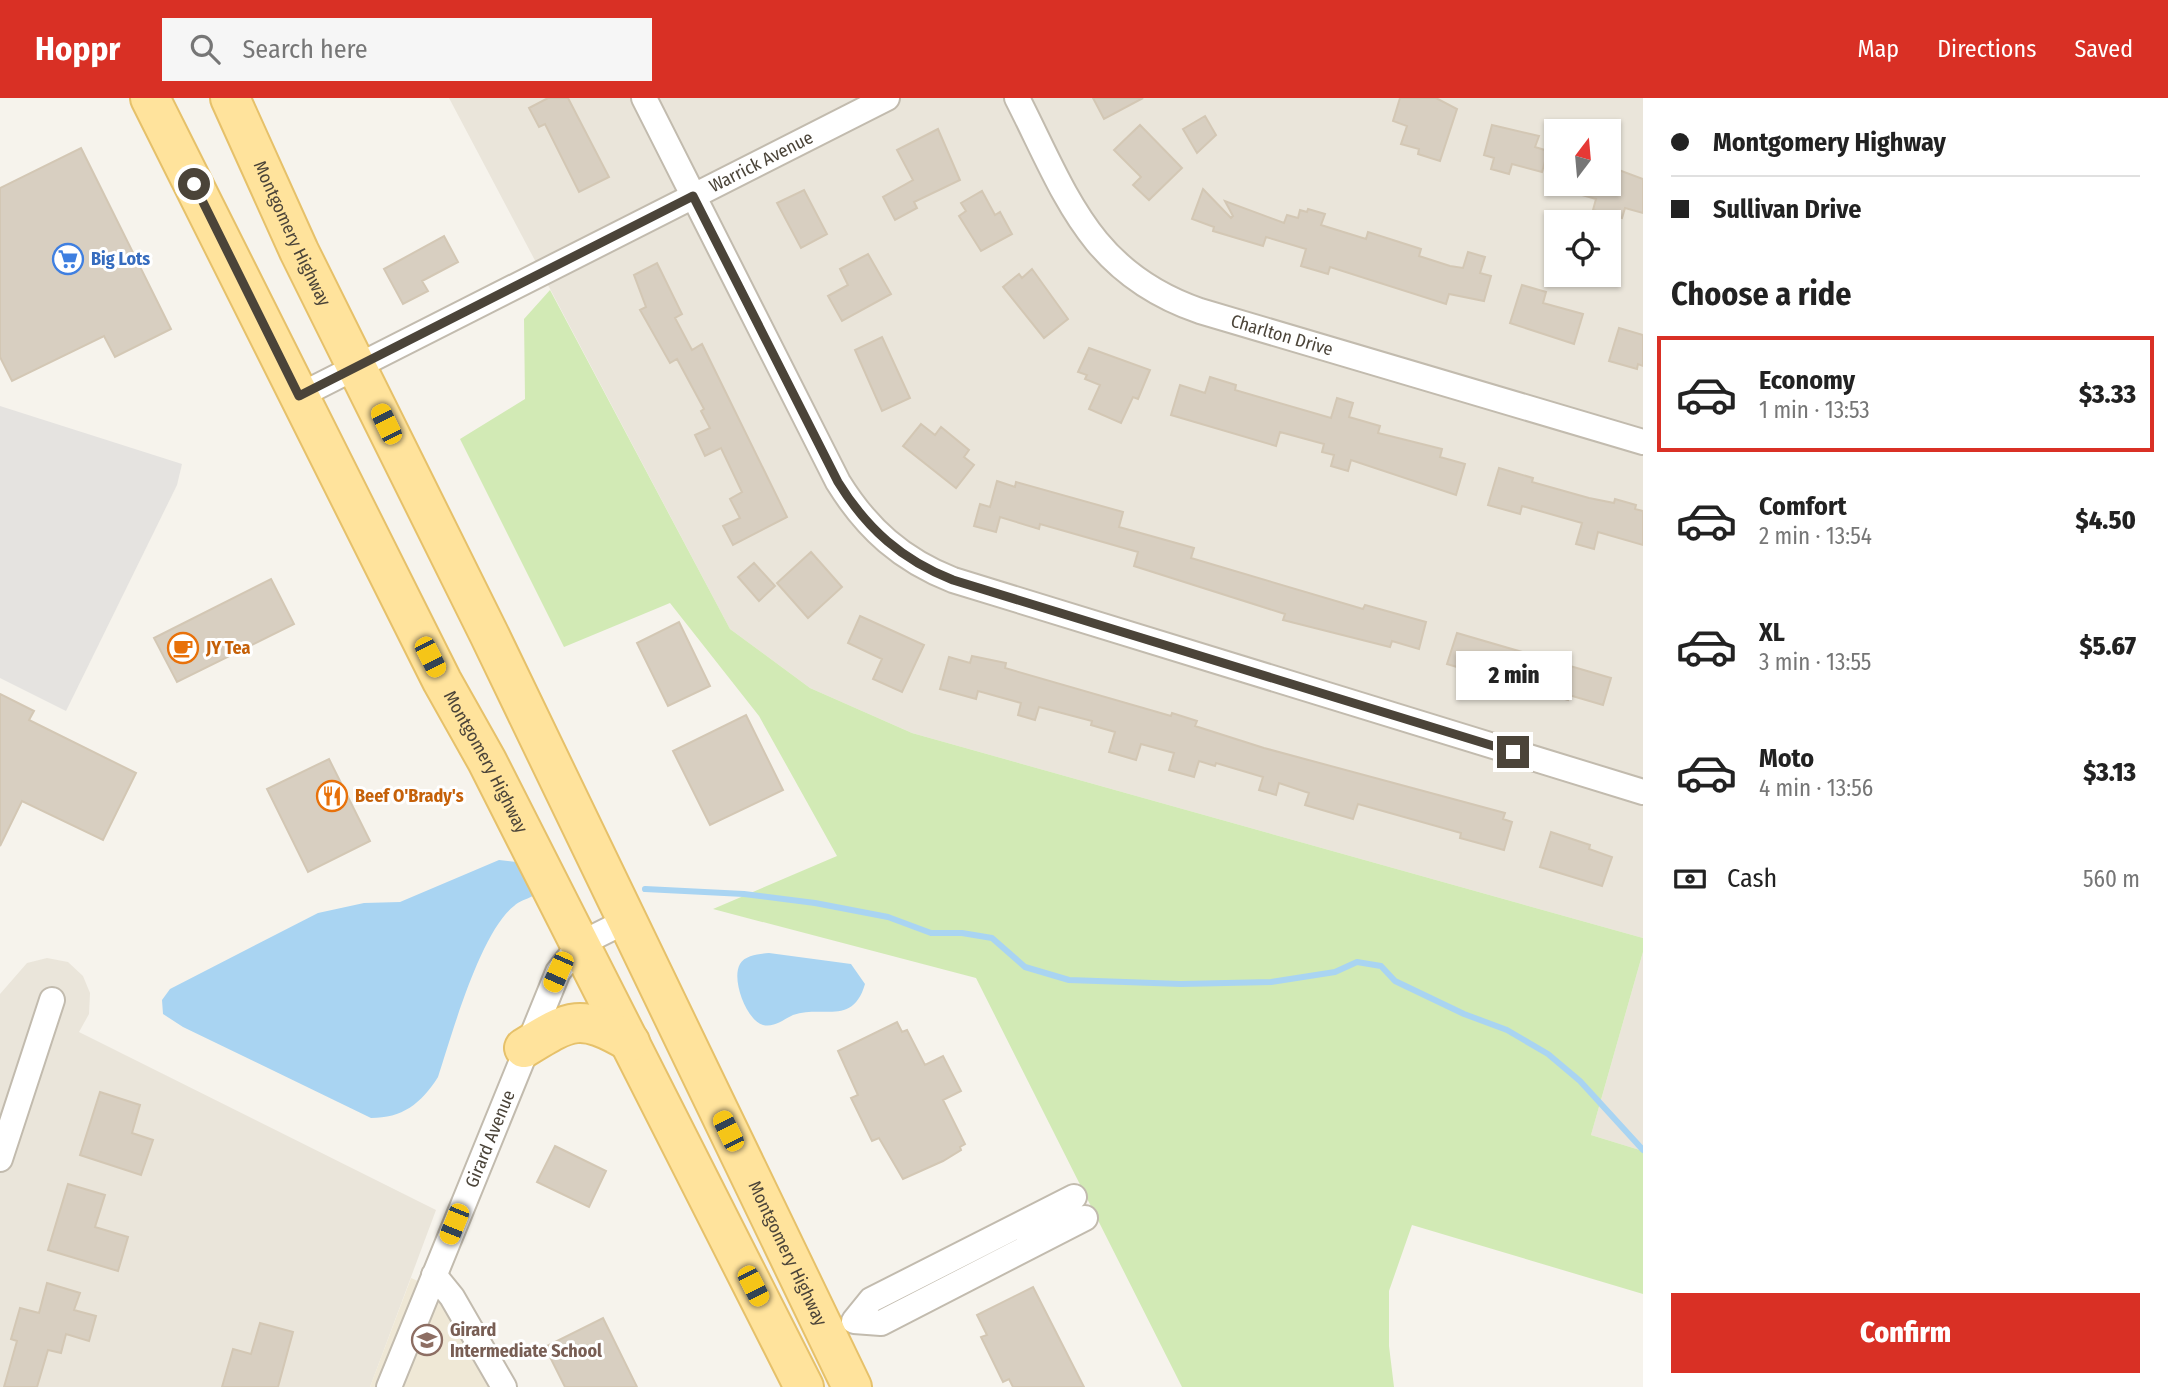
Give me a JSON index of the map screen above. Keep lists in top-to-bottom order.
{
  "streets": {
    "main road": ["Montgomery Highway"],
    "street": ["Warrick Avenue", "Charlton Drive", "Girard Avenue"]
  },
  "crossings": [
    ["Warrick Avenue", "Montgomery Highway"],
    ["Montgomery Highway", "Girard Avenue"]
  ],
  "places": {
    "supermarket": ["Big Lots"],
    "cafe": ["JY Tea"],
    "restaurant": ["Beef O'Brady's"],
    "school or university": ["Girard Intermediate School"]
  },
  "north": "top",
  "page": {
    "header": "Hoppr",
    "search": "Search here",
    "nav": ["Map", "Directions", "Saved"],
    "banner": ["Montgomery Highway", "Sullivan Drive"],
    "heading": "Choose a ride",
    "list": [
      {
        "name": "Economy",
        "note": "1 min · 13:53",
        "value": "$3.33"
      },
      {
        "name": "Comfort",
        "note": "2 min · 13:54",
        "value": "$4.50"
      },
      {
        "name": "XL",
        "note": "3 min · 13:55",
        "value": "$5.67"
      },
      {
        "name": "Moto",
        "note": "4 min · 13:56",
        "value": "$3.13"
      }
    ],
    "bubble": "2 min",
    "pay": ["Cash", "560 m"],
    "buttons": "Confirm"
  }
}
